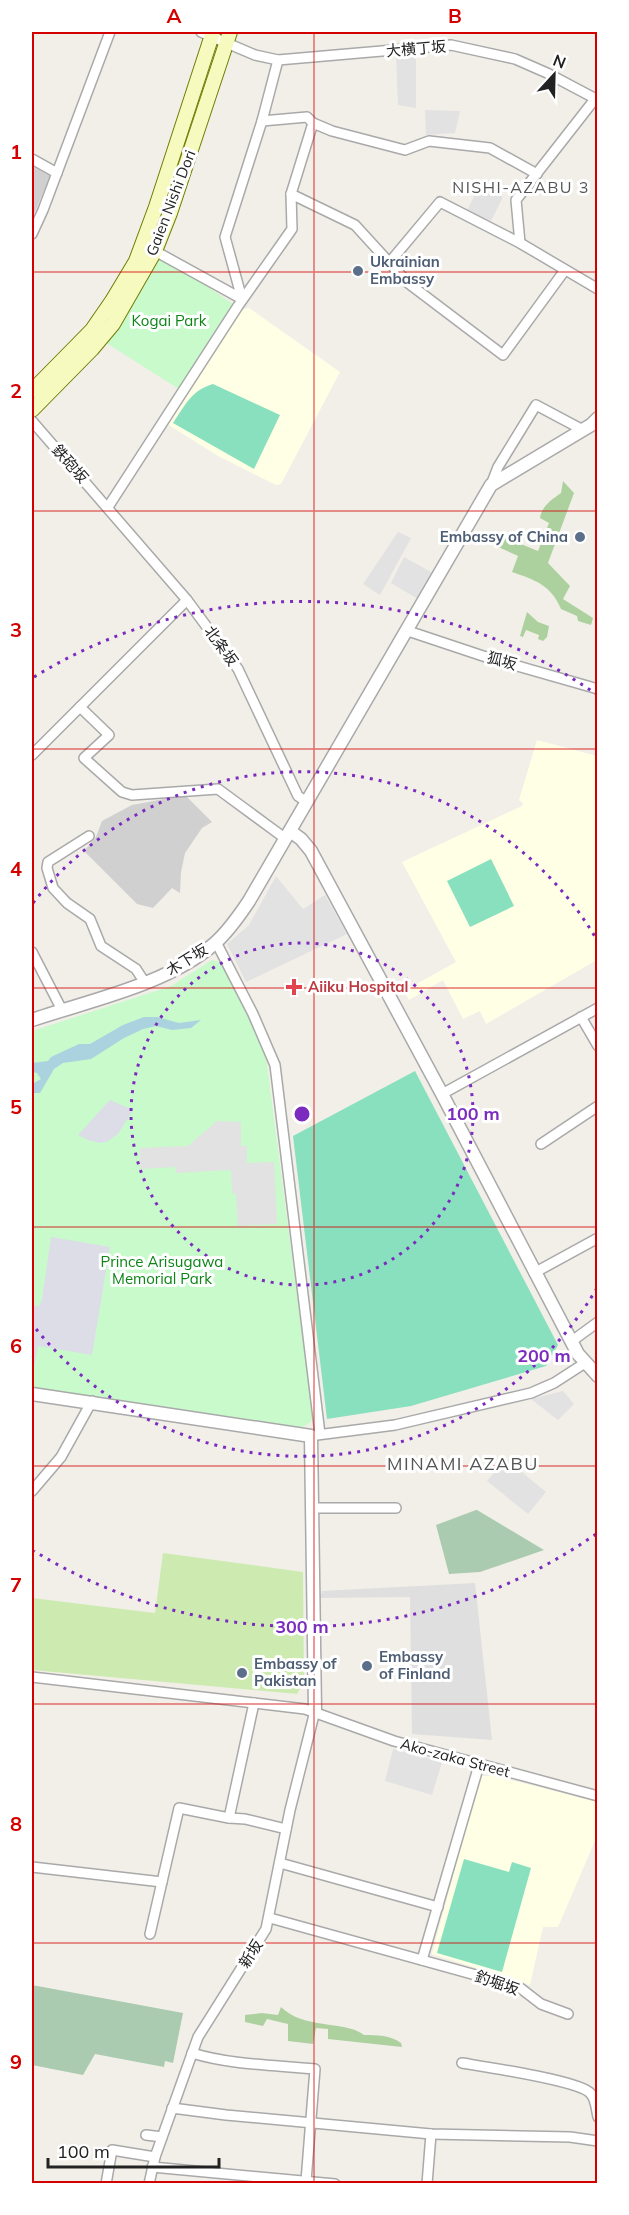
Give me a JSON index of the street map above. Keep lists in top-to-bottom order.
{
  "streets": {
    "main road": ["Gaien Nishi Dori"],
    "street": [
      "大横丁坂",
      "鉄砲坂",
      "北条坂",
      "狐坂",
      "木下坂",
      "Ako-zaka Street",
      "新坂",
      "釣堀坂"
    ]
  },
  "crossings": [
    ["大横丁坂", "Gaien Nishi Dori"],
    ["鉄砲坂", "北条坂"],
    ["北条坂", "木下坂"],
    ["狐坂", "木下坂"],
    ["Ako-zaka Street", "新坂"],
    ["新坂", "釣堀坂"]
  ],
  "districts": ["NISHI-AZABU 3", "MINAMI AZABU"],
  "parks": ["Kogai Park", "Prince Arisugawa Memorial Park"],
  "places": {
    "other": [
      "Ukrainian Embassy",
      "Embassy of China",
      "Embassy of Finland",
      "Embassy of Pakistan"
    ],
    "health": ["Aiiku Hospital"]
  },
  "scale_bar": "100 m",
  "north": "top",
  "grid": {
    "columns": ["A", "B"],
    "rows": [
      "1",
      "2",
      "3",
      "4",
      "5",
      "6",
      "7",
      "8",
      "9"
    ]
  },
  "rings": ["100 m", "200 m", "300 m"]
}
